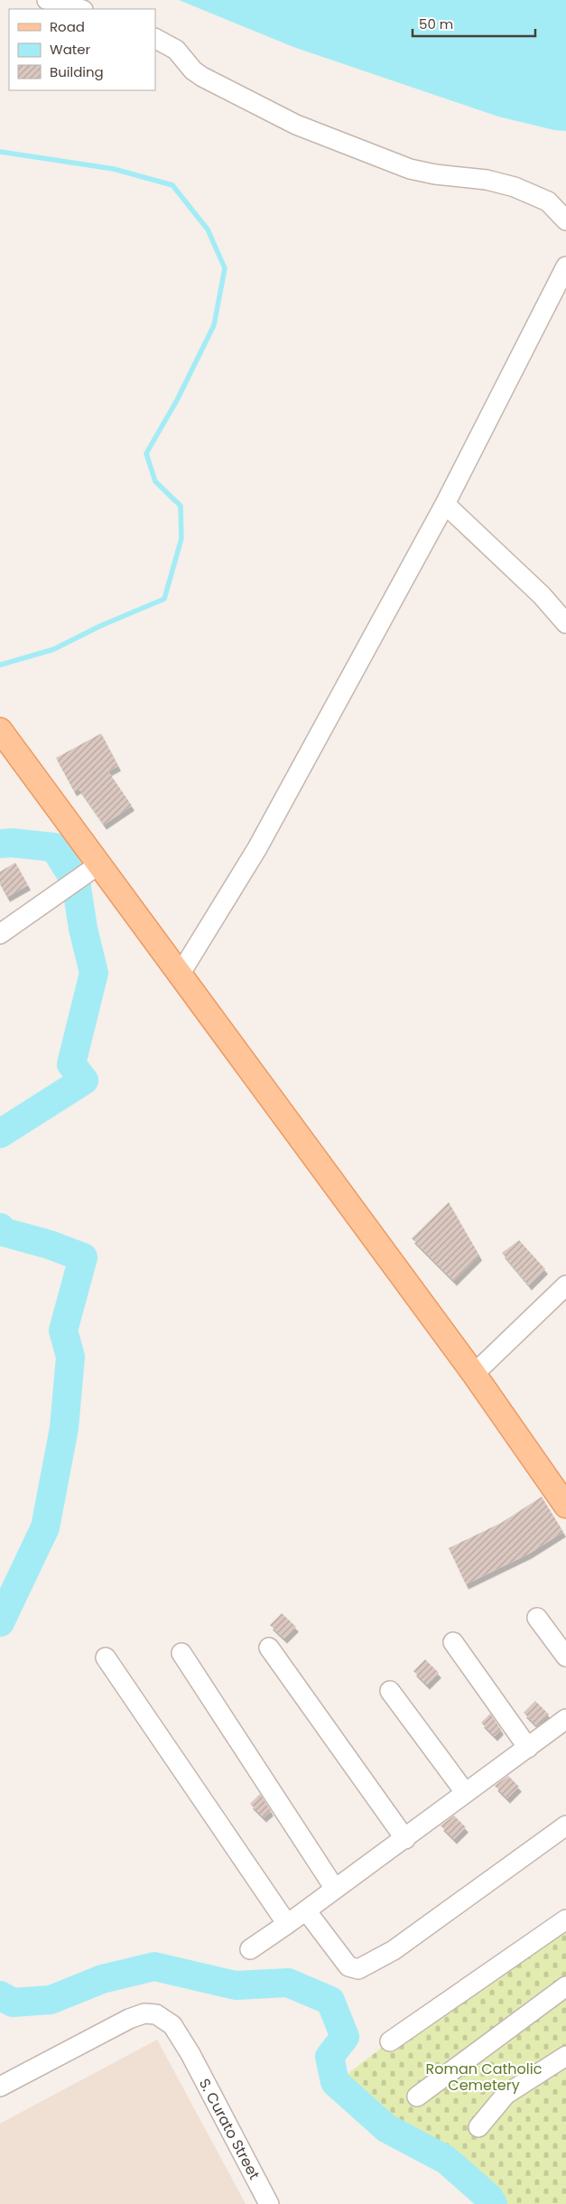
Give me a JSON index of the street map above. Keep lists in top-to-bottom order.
{
  "streets": {
    "street": ["S. Curato Street"]
  },
  "parks": ["Roman Catholic Cemetery"],
  "legend": ["Road", "Water", "Building"],
  "scale_bar": "50 m"
}
